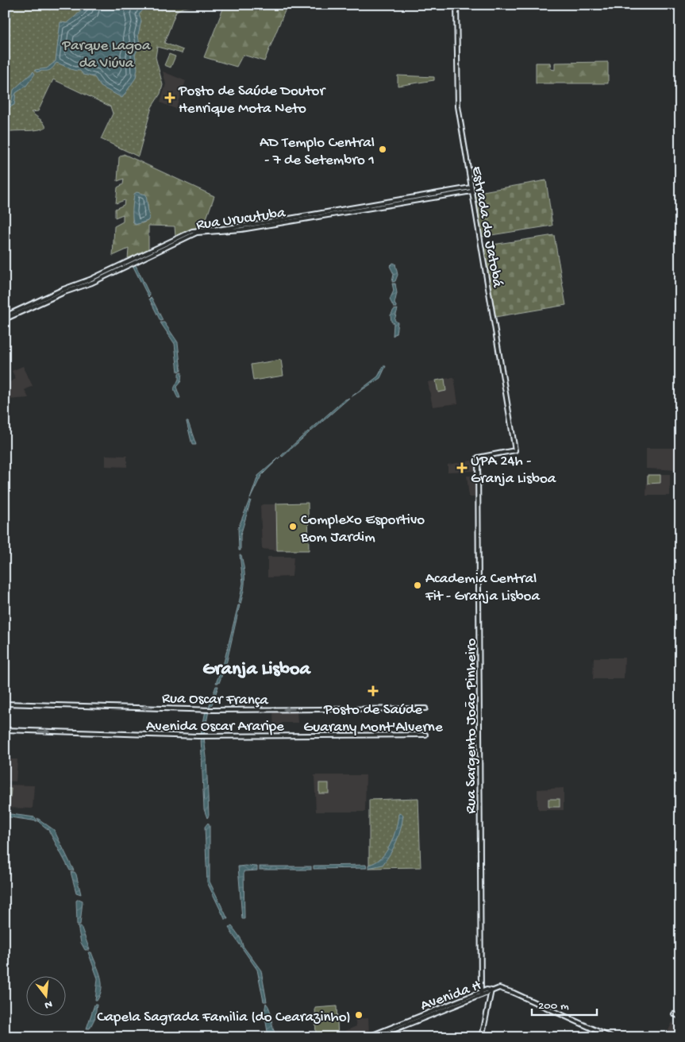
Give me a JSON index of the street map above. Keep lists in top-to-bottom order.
{
  "streets": {
    "street": [
      "Rua Urucutuba",
      "Estrada do Jatobá",
      "Rua Oscar França",
      "Avenida Oscar Araripe",
      "Rua Sargento João Pinheiro",
      "Avenida H"
    ]
  },
  "crossings": [
    ["Rua Urucutuba", "Estrada do Jatobá"],
    ["Estrada do Jatobá", "Rua Sargento João Pinheiro"],
    ["Rua Sargento João Pinheiro", "Avenida H"]
  ],
  "one_way": ["Rua Oscar França", "Avenida Oscar Araripe"],
  "districts": ["Granja Lisboa"],
  "parks": ["Parque Lagoa da Viúva"],
  "places": {
    "health": ["Posto de Saúde Doutor Henrique Mota Neto", "UPA 24h - Granja Lisboa", "Posto de Saúde Guarany Mont'Alverne"],
    "other": [
      "AD Templo Central - 7 de Setembro 1",
      "Complexo Esportivo Bom Jardim",
      "Academia Central Fit - Granja Lisboa",
      "Capela Sagrada Familia (do Cearazinho)"
    ]
  },
  "scale_bar": "200 m",
  "north": "bottom"
}
